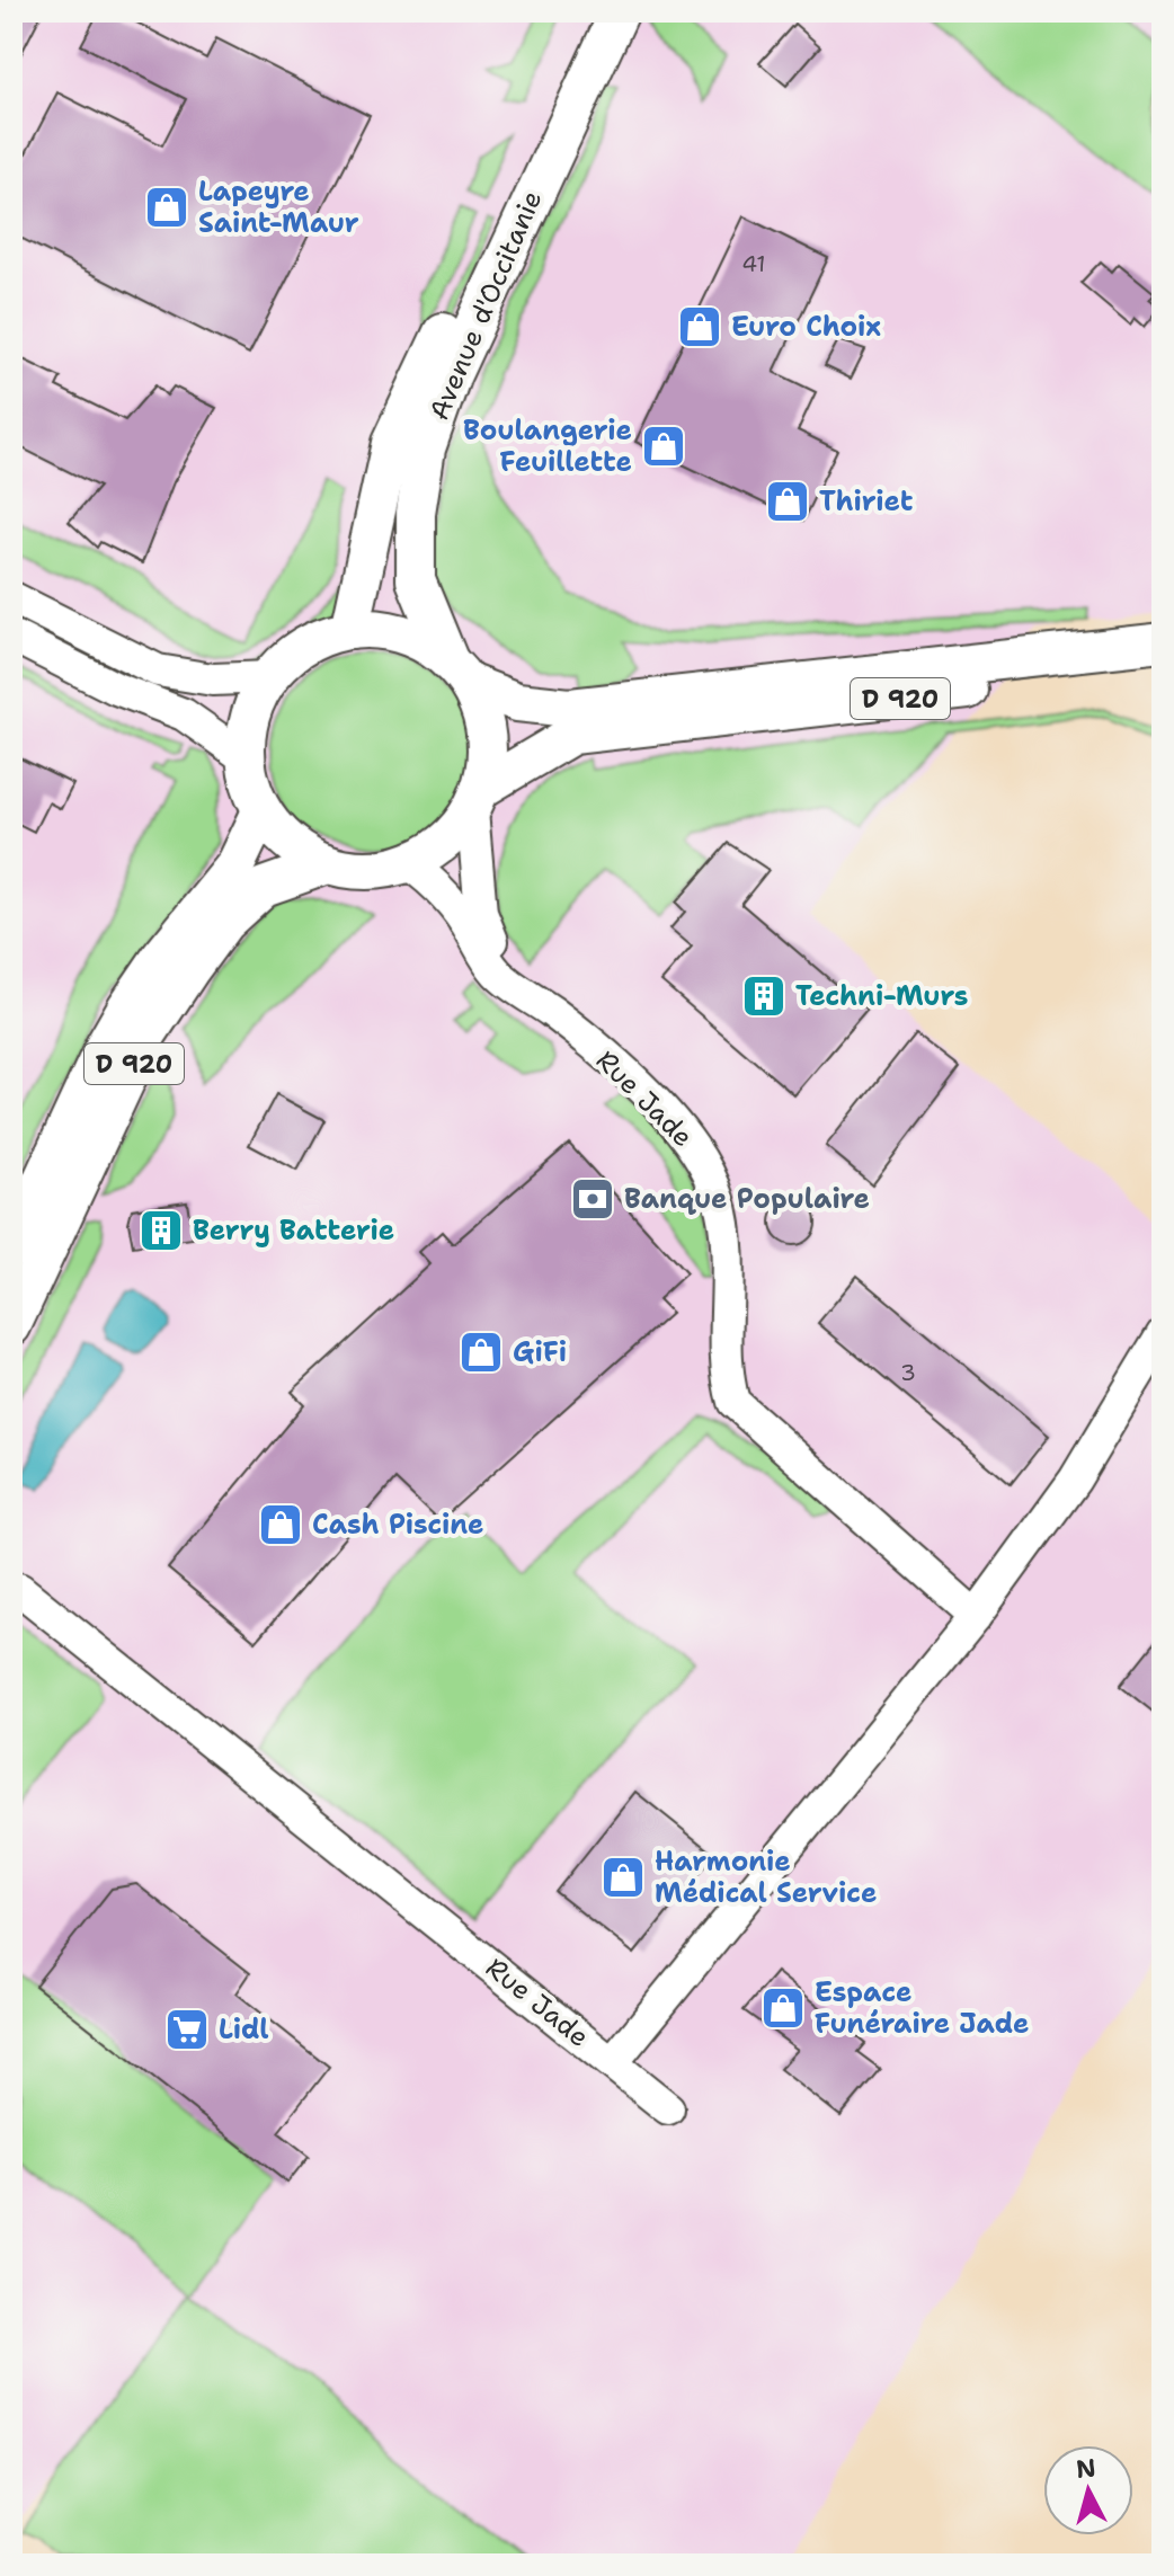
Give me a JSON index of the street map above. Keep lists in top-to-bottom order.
{
  "streets": {
    "main road": ["Avenue d'Occitanie", "D 920"],
    "street": ["Rue Jade"]
  },
  "crossings": [
    ["Avenue d'Occitanie", "D 920"],
    ["Avenue d'Occitanie", "Rue Jade"],
    ["D 920", "Rue Jade"]
  ],
  "places": {
    "shop": [
      "Lapeyre Saint-Maur",
      "Euro Choix",
      "Boulangerie Feuillette",
      "Thiriet",
      "GiFi",
      "Cash Piscine",
      "Harmonie Médical Service",
      "Espace Funéraire Jade"
    ],
    "building": ["Techni-Murs", "Berry Batterie"],
    "bank": ["Banque Populaire"],
    "supermarket": ["Lidl"]
  },
  "house_numbers": ["41", "3"],
  "north": "top"
}
